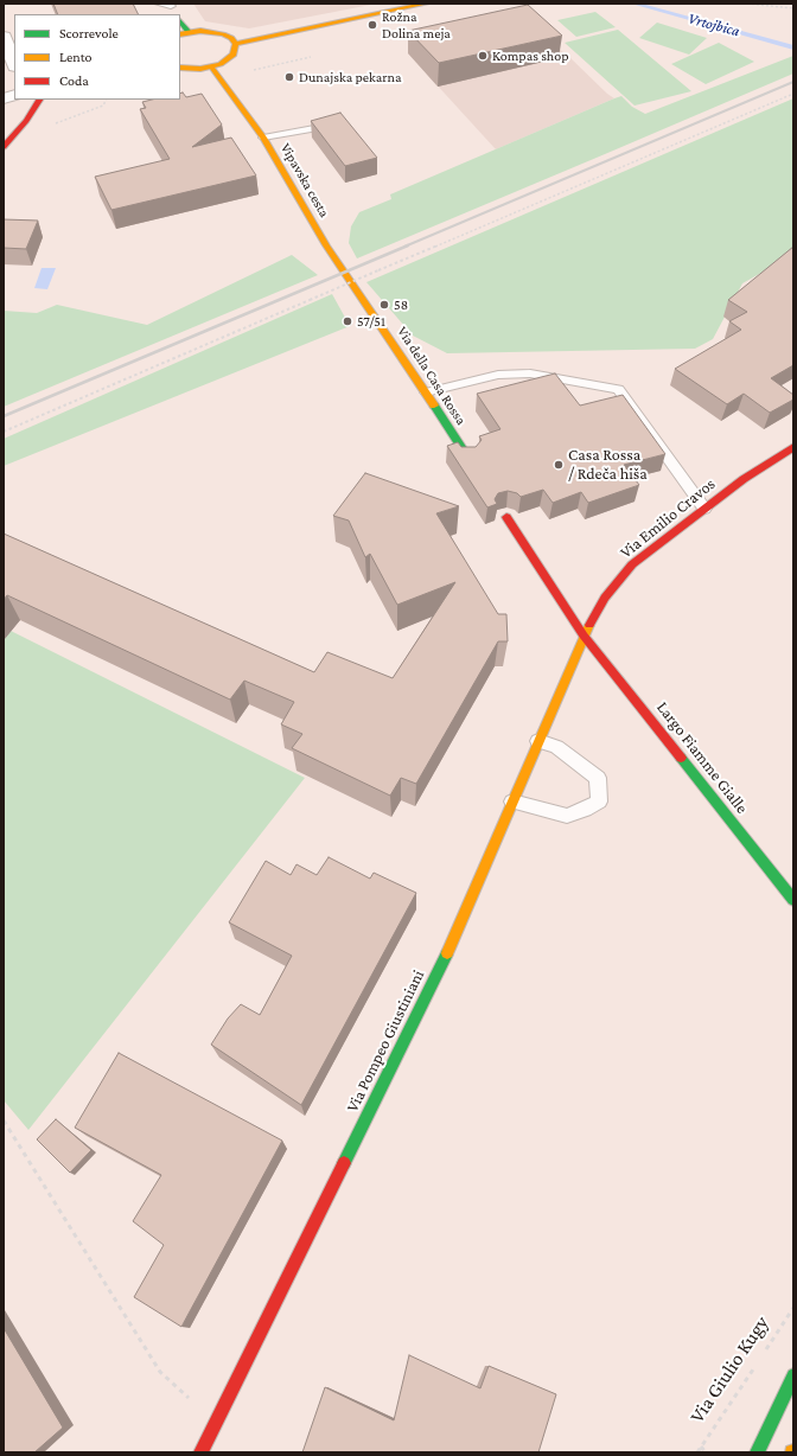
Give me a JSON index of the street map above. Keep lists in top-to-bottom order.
{
  "streets": {
    "main road": [
      "Vipavska cesta",
      "Via della Casa Rossa",
      "Via Emilio Cravos",
      "Largo Fiamme Gialle",
      "Via Pompeo Giustiniani"
    ],
    "path": ["Via Giulio Kugy"]
  },
  "crossings": [
    ["Vipavska cesta", "Via della Casa Rossa"],
    ["Via Emilio Cravos", "Largo Fiamme Gialle"],
    ["Via Emilio Cravos", "Via Pompeo Giustiniani"],
    ["Largo Fiamme Gialle", "Via Pompeo Giustiniani"]
  ],
  "water": ["Vrtojbica"],
  "places": [
    "Rožna Dolina meja",
    "Kompas shop",
    "Dunajska pekarna",
    "58",
    "57/51",
    "Casa Rossa / Rdeča hiša"
  ],
  "legend": ["Scorrevole", "Lento", "Coda"]
}
